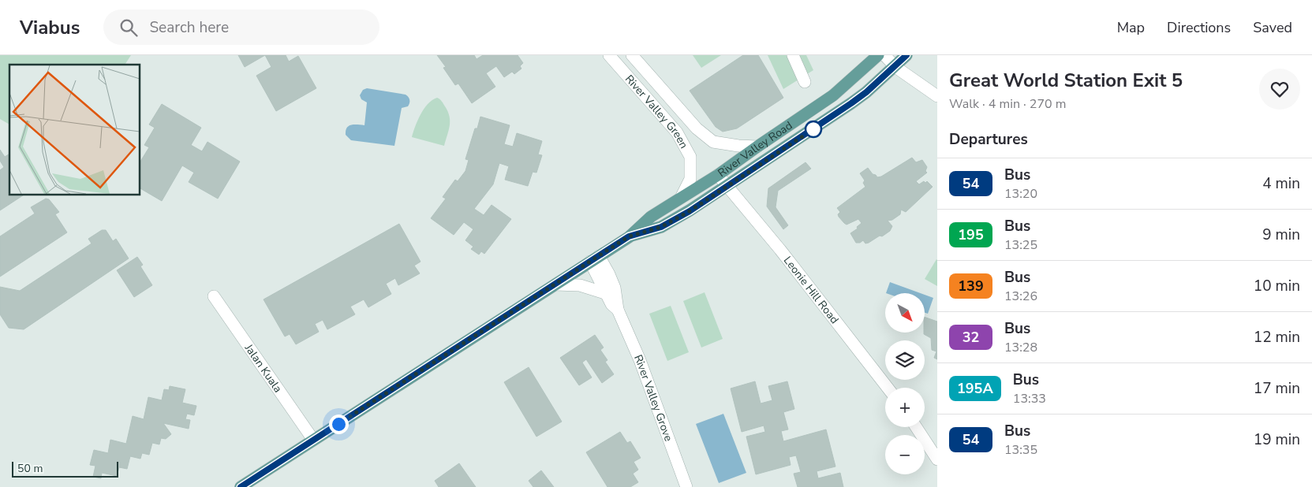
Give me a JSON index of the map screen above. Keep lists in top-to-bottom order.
{
  "streets": {
    "main road": ["River Valley Road"],
    "street": [
      "River Valley Green",
      "Leonie Hill Road",
      "Jalan Kuala",
      "River Valley Grove"
    ]
  },
  "crossings": [
    ["River Valley Green", "River Valley Road"],
    ["River Valley Road", "Leonie Hill Road"],
    ["River Valley Road", "Jalan Kuala"],
    ["River Valley Road", "River Valley Grove"]
  ],
  "lines": ["bus line 54"],
  "scale_bar": "50 m",
  "north": "bottom right",
  "page": {
    "header": "Viabus",
    "search": "Search here",
    "nav": ["Map", "Directions", "Saved"],
    "heading": [
      ["Great World Station Exit 5", "Walk · 4 min · 270 m"],
      "Departures"
    ],
    "list": [
      {
        "mark": "54",
        "name": "Bus",
        "note": "13:20",
        "value": "4 min"
      },
      {
        "mark": "195",
        "name": "Bus",
        "note": "13:25",
        "value": "9 min"
      },
      {
        "mark": "139",
        "name": "Bus",
        "note": "13:26",
        "value": "10 min"
      },
      {
        "mark": "32",
        "name": "Bus",
        "note": "13:28",
        "value": "12 min"
      },
      {
        "mark": "195A",
        "name": "Bus",
        "note": "13:33",
        "value": "17 min"
      },
      {
        "mark": "54",
        "name": "Bus",
        "note": "13:35",
        "value": "19 min"
      }
    ],
    "map_buttons": ["+", "−"],
    "scale": "50 m"
  }
}
